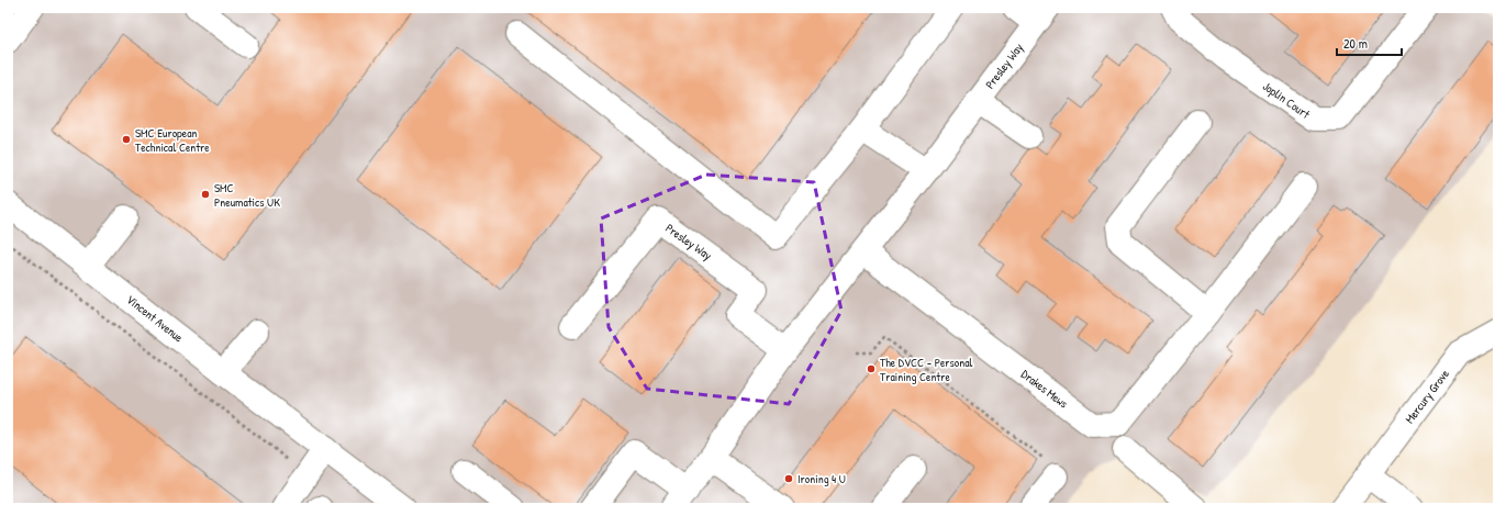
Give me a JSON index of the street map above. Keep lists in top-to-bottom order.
{
  "streets": {
    "street": [
      "Presley Way",
      "Joplin Court",
      "Vincent Avenue",
      "Drakes Mews",
      "Mercury Grove"
    ]
  },
  "crossings": [
    ["Presley Way", "Drakes Mews"]
  ],
  "places": [
    "SMC European Technical Centre",
    "SMC Pneumatics UK",
    "The DVCC - Personal Training Centre",
    "Ironing 4 U"
  ],
  "scale_bar": "20 m"
}
